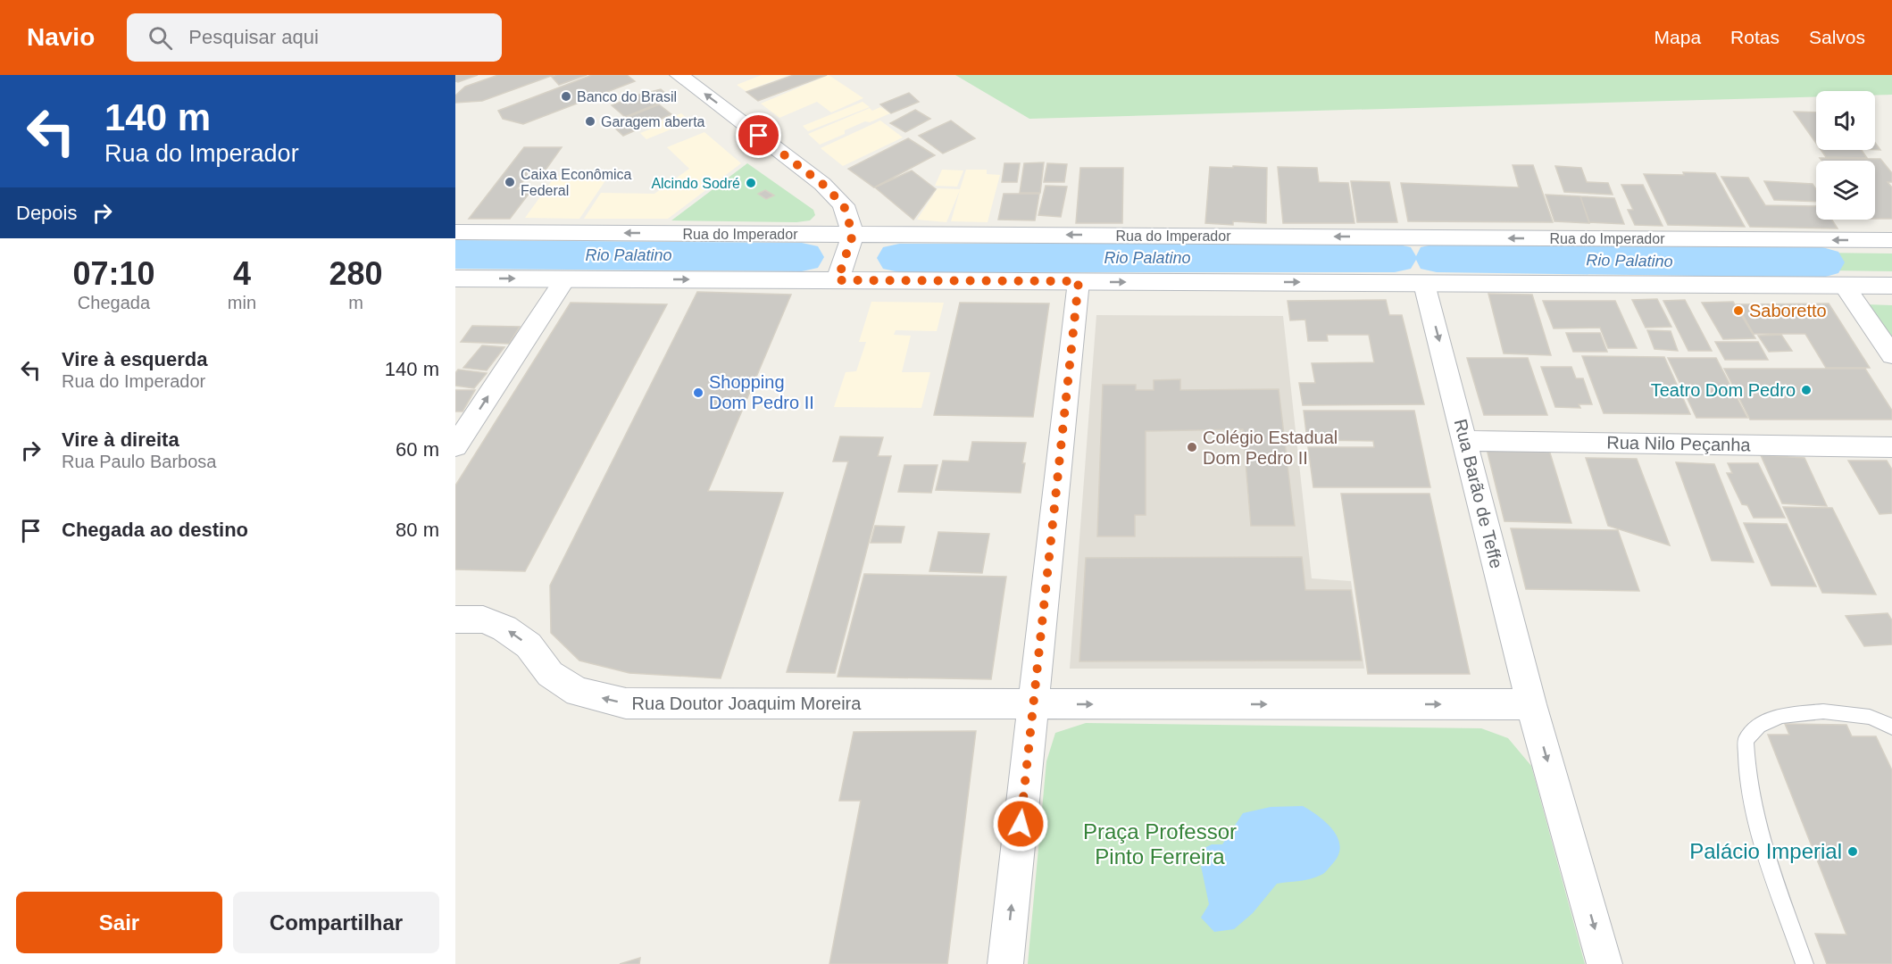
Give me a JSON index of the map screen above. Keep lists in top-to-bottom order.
{
  "streets": {
    "main road": ["Rua do Imperador"],
    "street": ["Rua Nilo Peçanha", "Rua Barão de Teffe", "Rua Doutor Joaquim Moreira"]
  },
  "crossings": [
    ["Rua Nilo Peçanha", "Rua Barão de Teffe"]
  ],
  "one_way": ["Rua Barão de Teffe", "Rua Doutor Joaquim Moreira"],
  "water": ["Rio Palatino"],
  "parks": ["Praça Professor Pinto Ferreira"],
  "places": [
    "Banco do Brasil",
    "Garagem aberta",
    "Caixa Econômica Federal",
    "Alcindo Sodré",
    "Saboretto",
    "Teatro Dom Pedro",
    "Shopping Dom Pedro II",
    "Colégio Estadual Dom Pedro II",
    "Palácio Imperial"
  ],
  "page": {
    "header": "Navio",
    "search": "Pesquisar aqui",
    "nav": ["Mapa", "Rotas", "Salvos"],
    "turn": ["140 m", "Rua do Imperador"],
    "then": "Depois",
    "eta": [
      "07:10",
      "Chegada",
      "4",
      "min",
      "280",
      "m"
    ],
    "list": [
      {
        "name": "Vire à esquerda",
        "note": "Rua do Imperador",
        "value": "140 m"
      },
      {
        "name": "Vire à direita",
        "note": "Rua Paulo Barbosa",
        "value": "60 m"
      },
      {
        "name": "Chegada ao destino",
        "value": "80 m"
      }
    ],
    "buttons": ["Sair", "Compartilhar"]
  }
}
